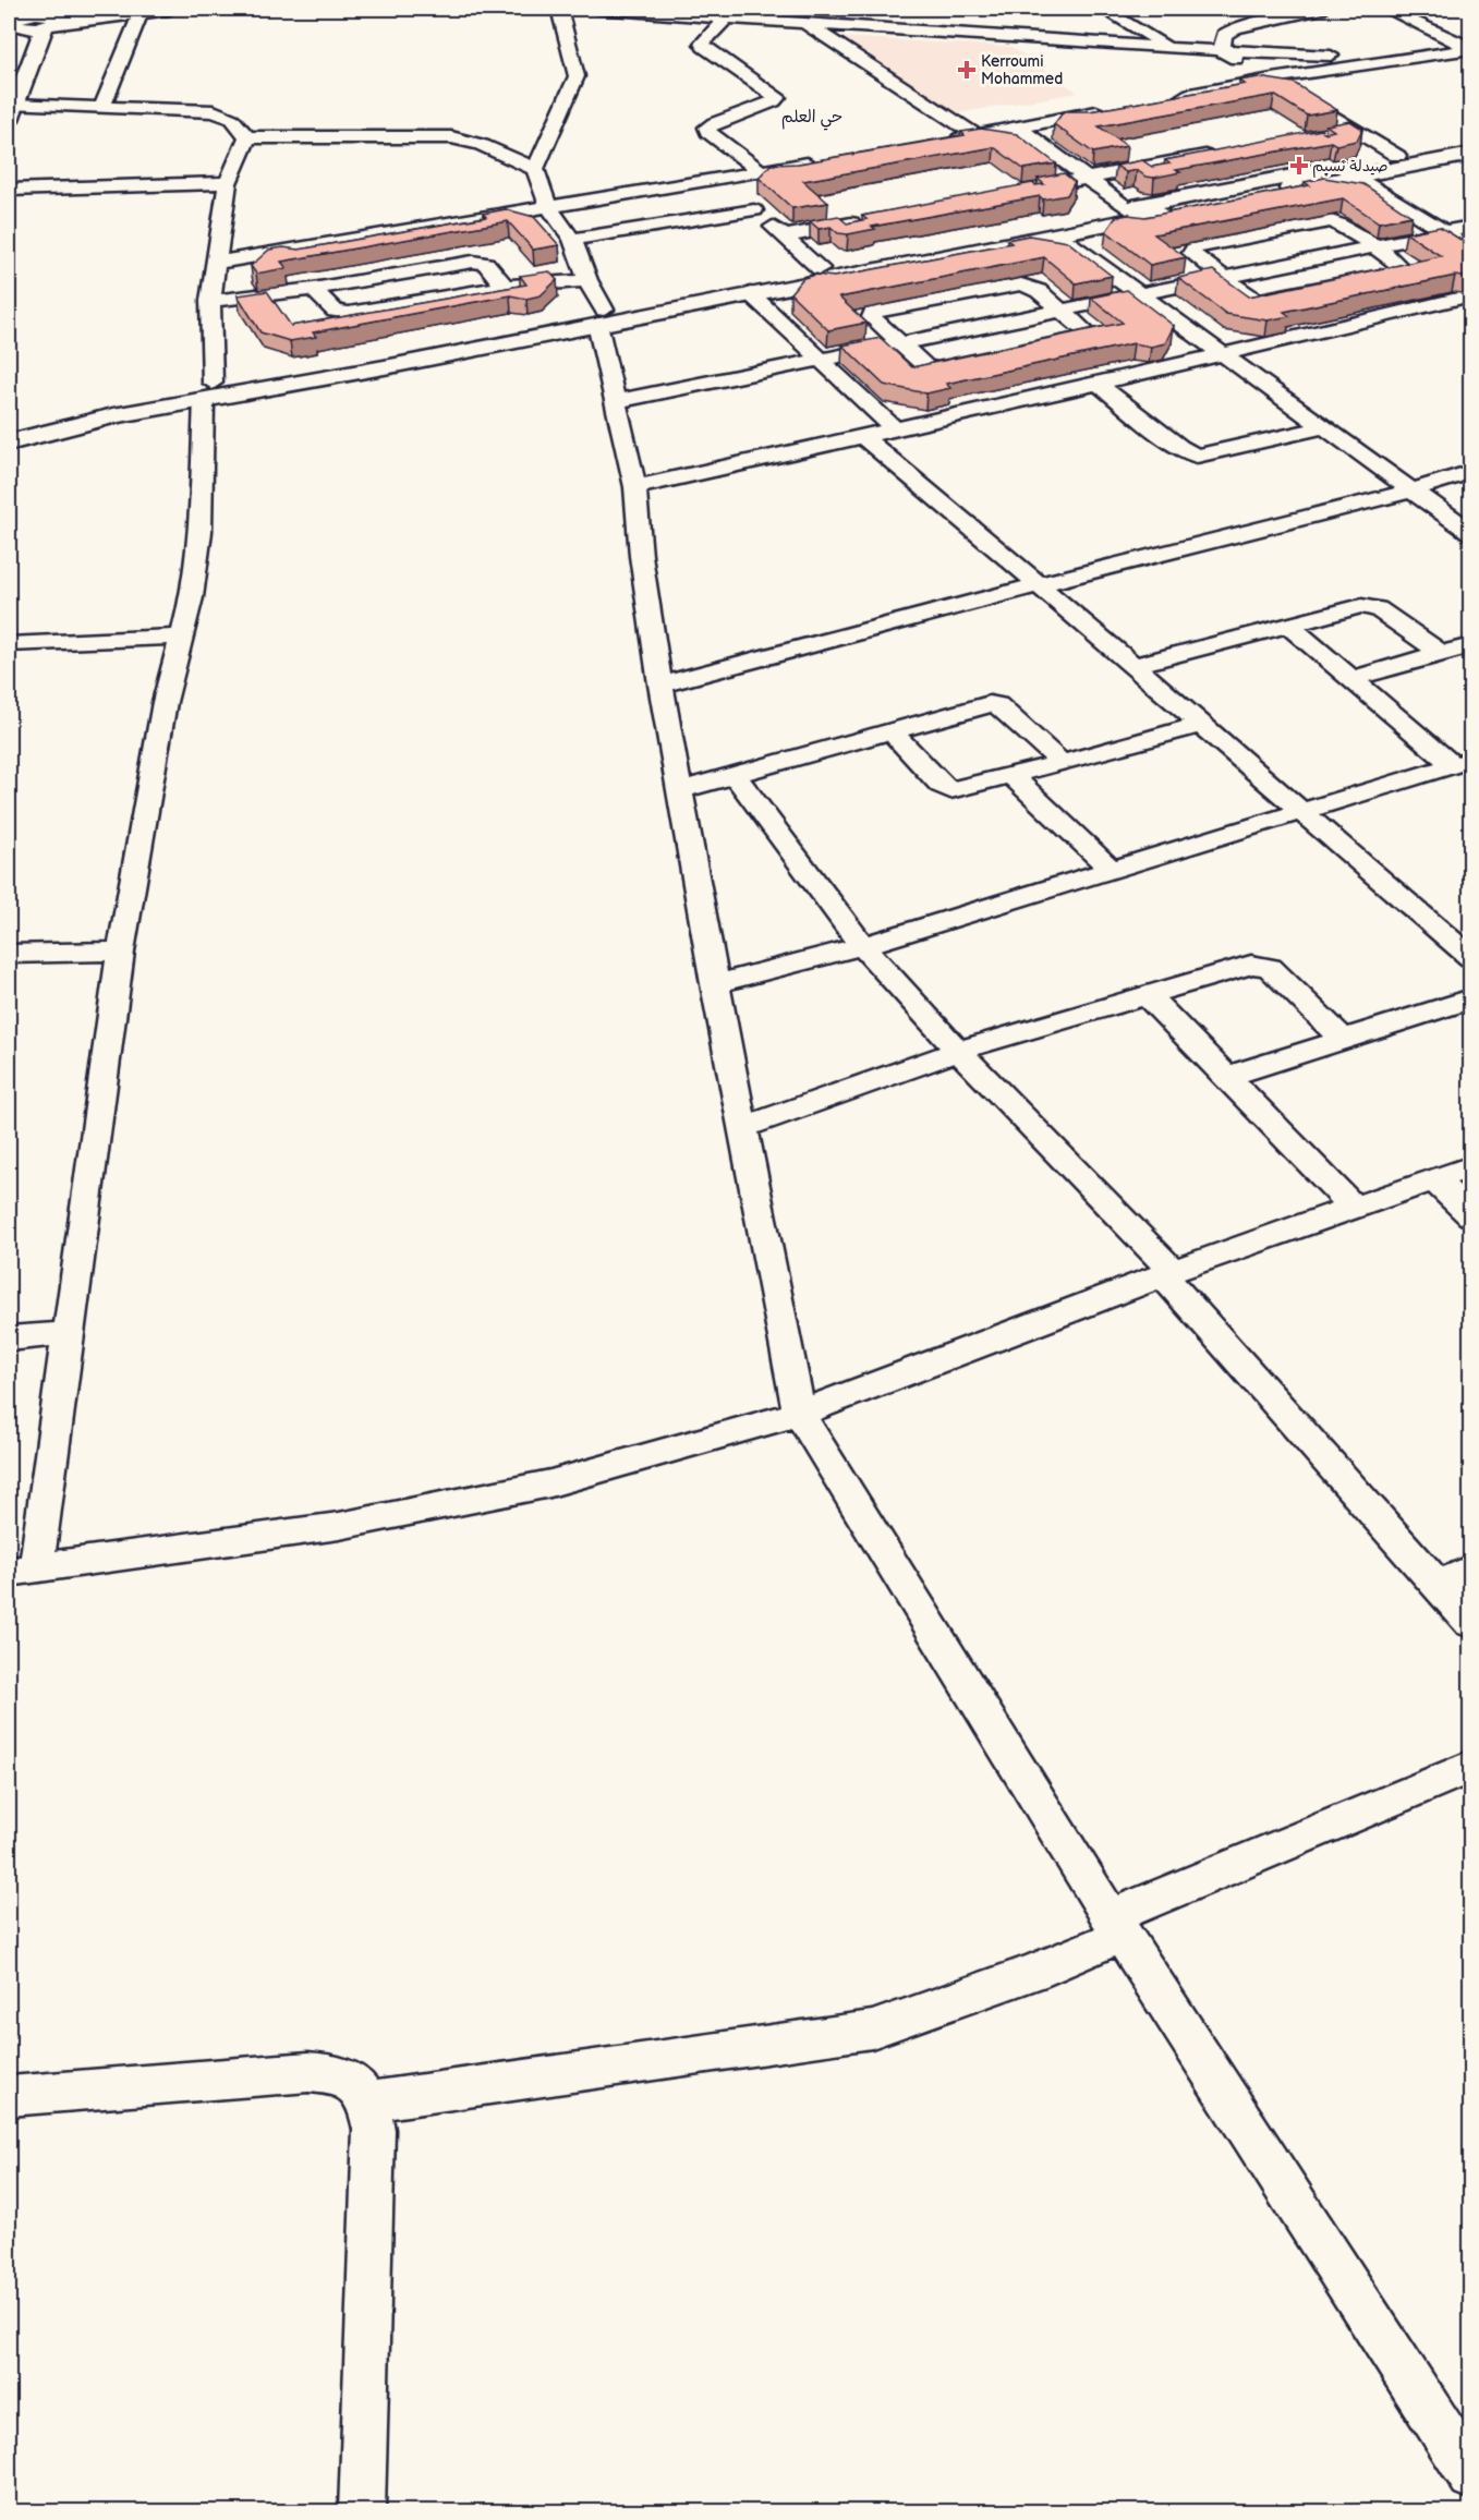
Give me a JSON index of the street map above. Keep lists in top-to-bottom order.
{
  "districts": ["حي العلم"],
  "places": {
    "health": ["Kerroumi Mohammed", "صيدلة نسيم"]
  }
}
